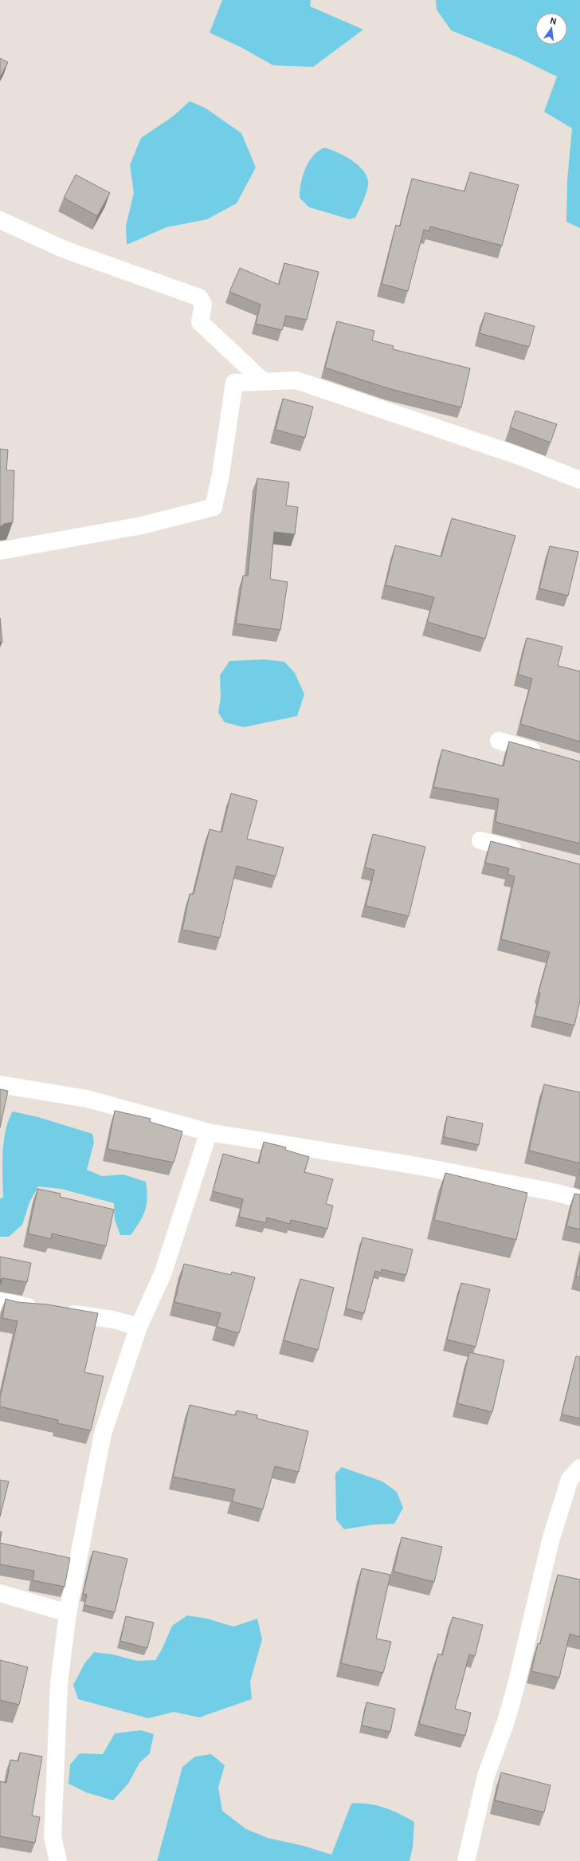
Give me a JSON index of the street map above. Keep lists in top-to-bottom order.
{
  "north": "top"
}
